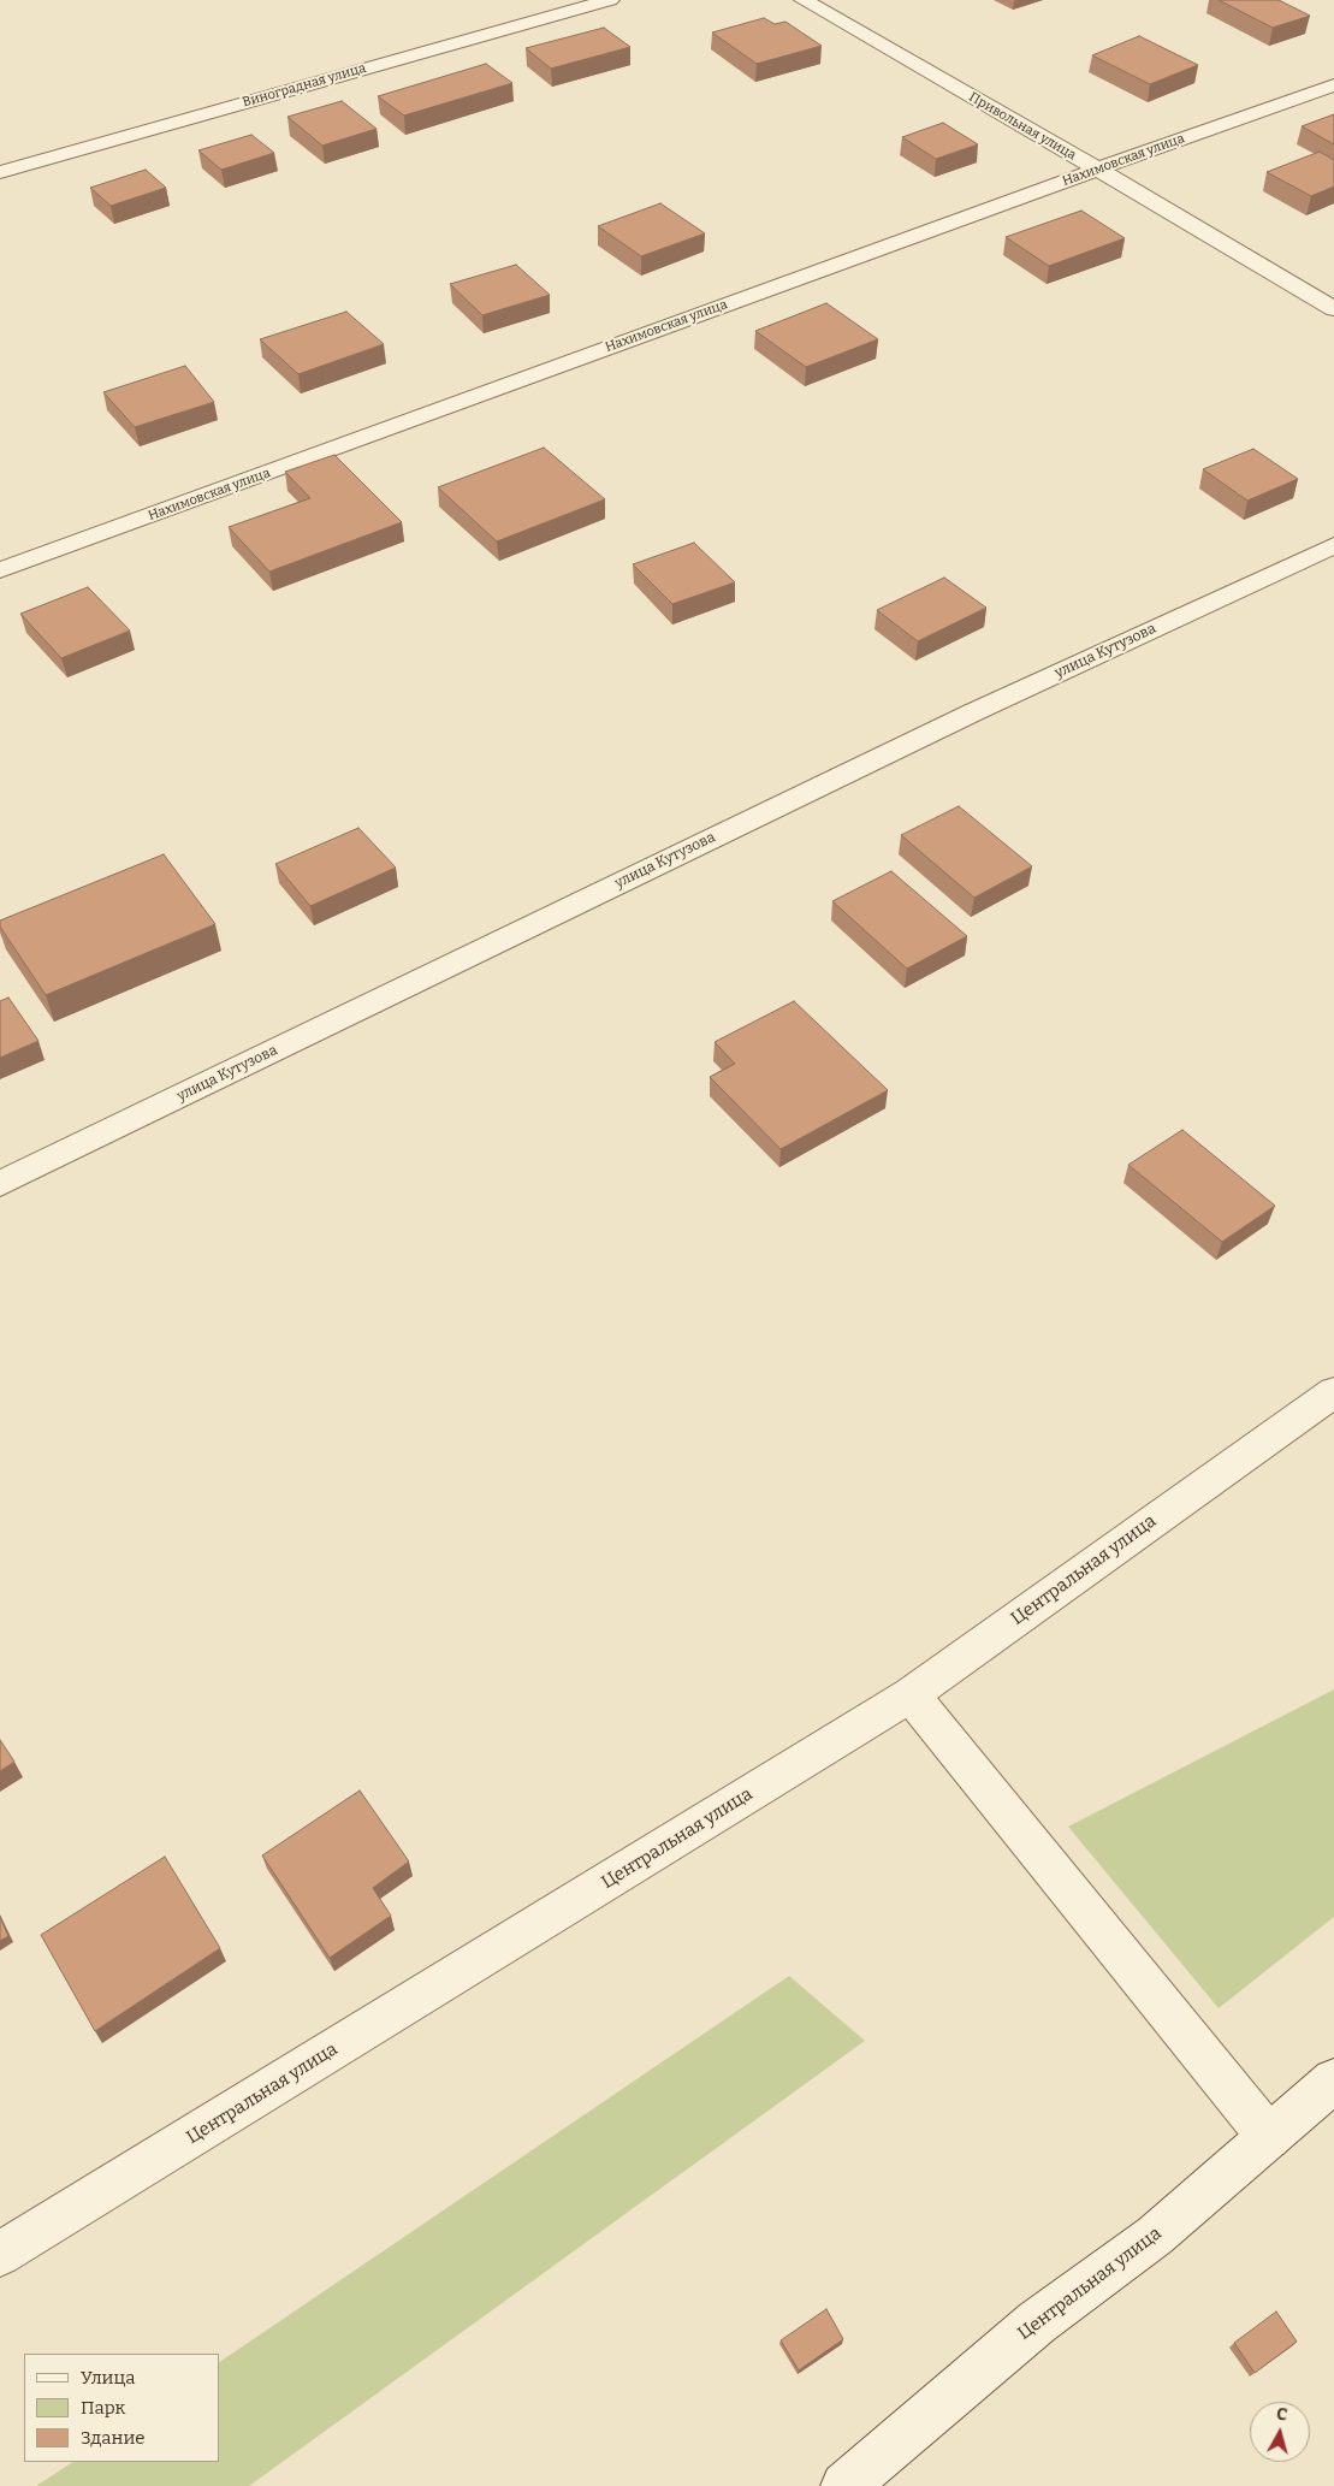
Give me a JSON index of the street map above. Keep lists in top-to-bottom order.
{
  "streets": {
    "street": [
      "Виноградная улица",
      "Привольная улица",
      "Нахимовская улица",
      "улица Кутузова",
      "Центральная улица"
    ]
  },
  "crossings": [
    ["Привольная улица", "Нахимовская улица"]
  ],
  "legend": ["Улица", "Парк", "Здание"],
  "north": "top"
}
